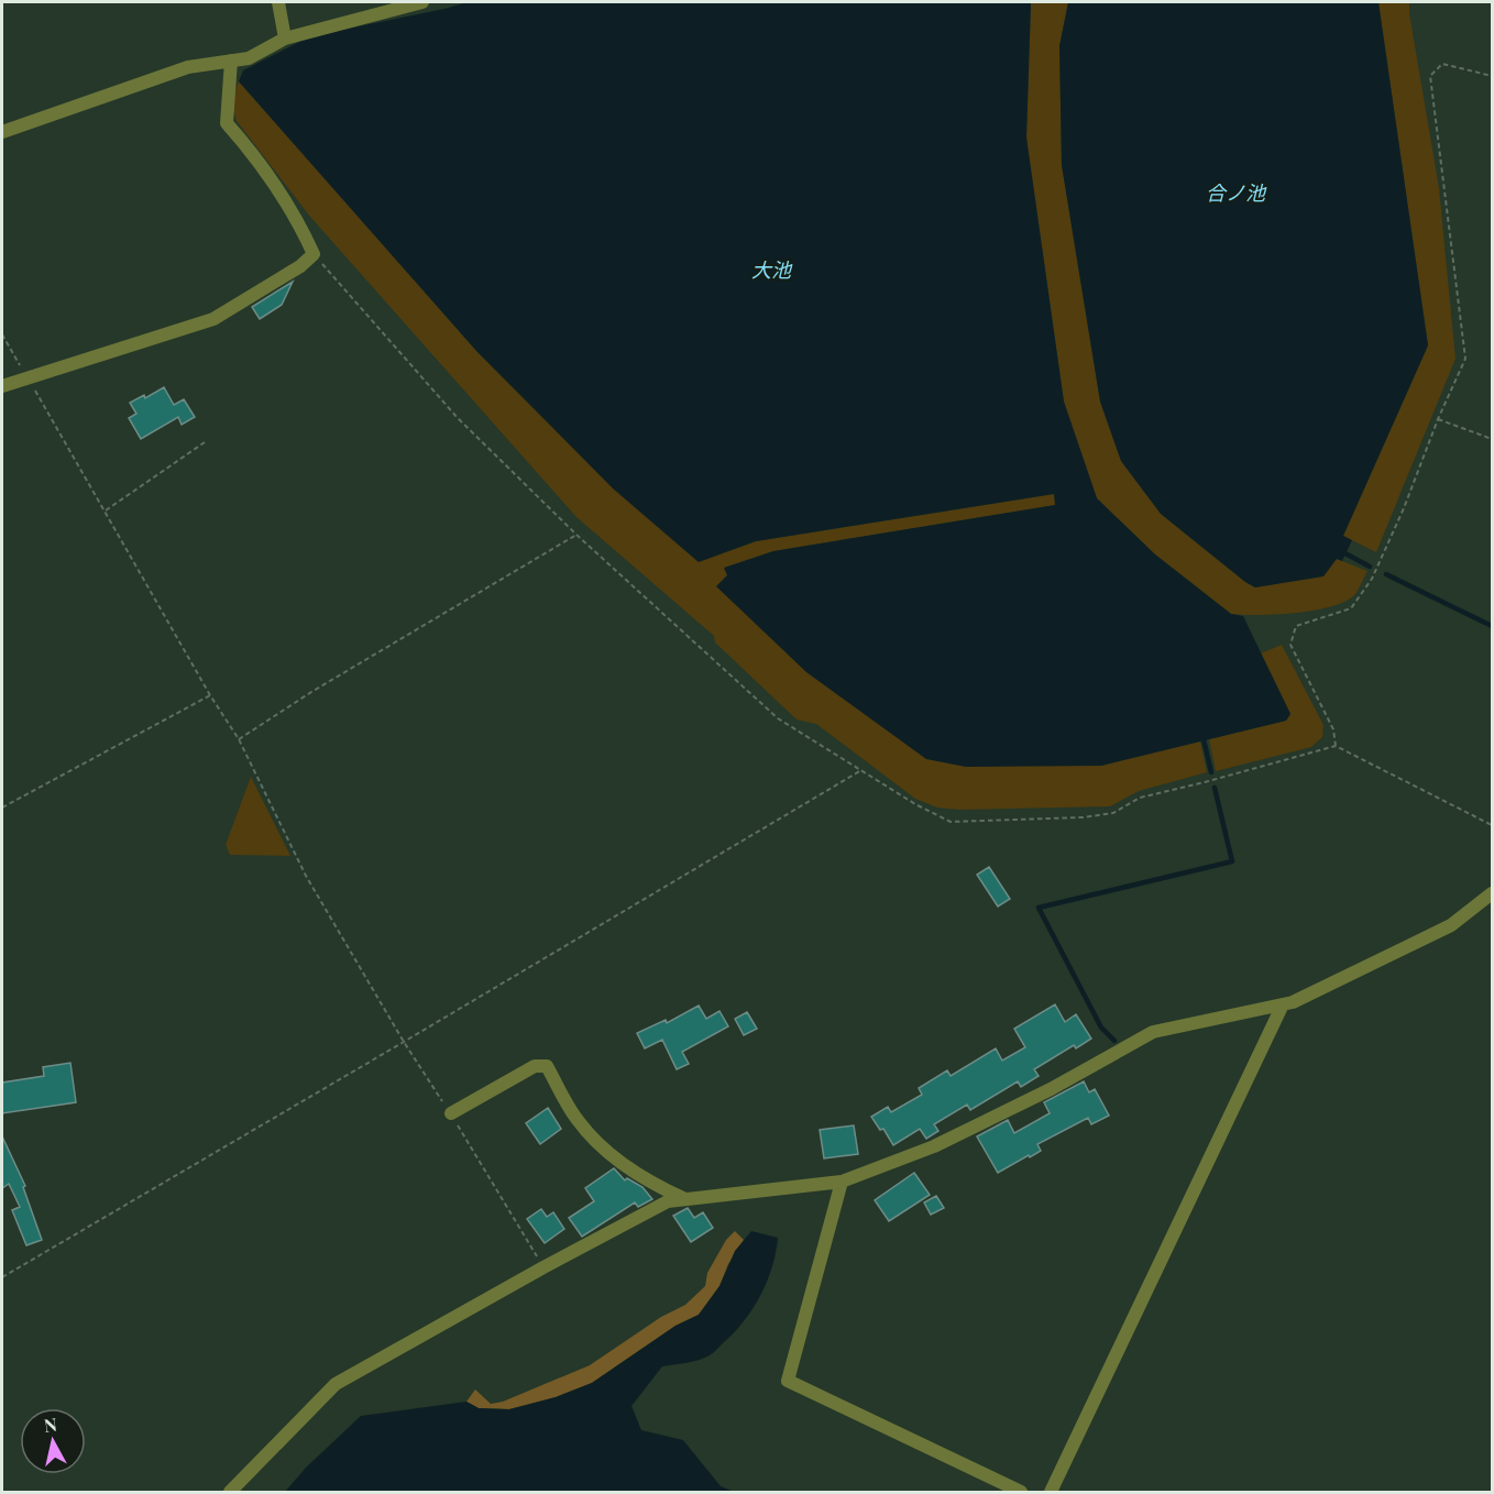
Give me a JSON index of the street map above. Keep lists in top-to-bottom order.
{
  "water": ["合ノ池", "大池"],
  "north": "top"
}
